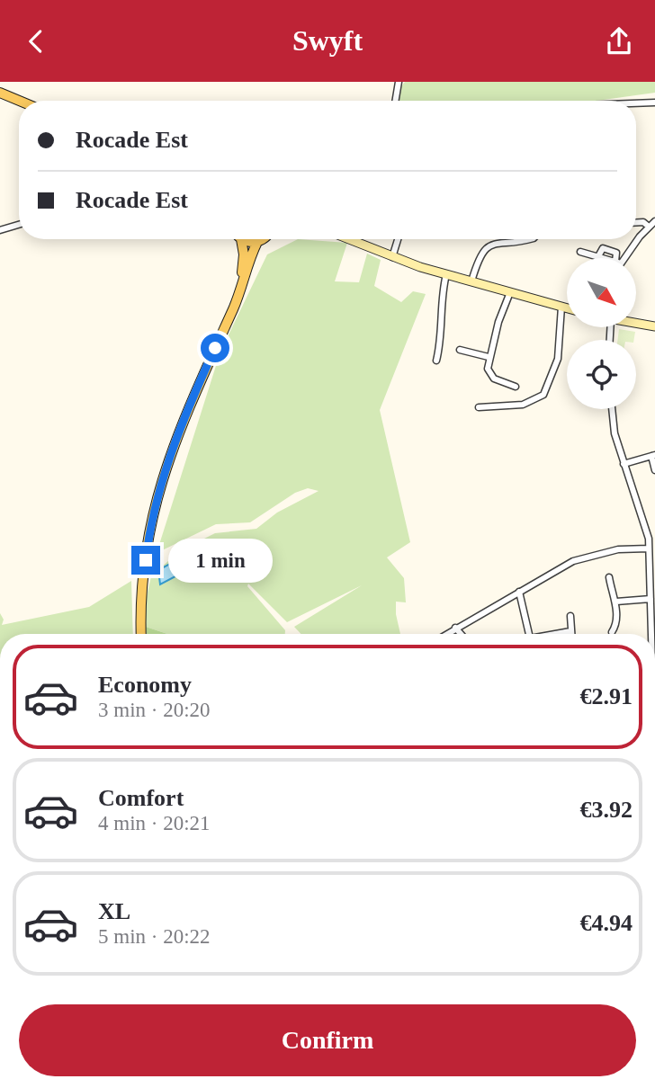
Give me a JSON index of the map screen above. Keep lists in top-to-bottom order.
{
  "north": "bottom right",
  "page": {
    "header": "Swyft",
    "banner": ["Rocade Est", "Rocade Est"],
    "bubble": "1 min",
    "list": [
      {
        "name": "Economy",
        "note": "3 min · 20:20",
        "value": "€2.91"
      },
      {
        "name": "Comfort",
        "note": "4 min · 20:21",
        "value": "€3.92"
      },
      {
        "name": "XL",
        "note": "5 min · 20:22",
        "value": "€4.94"
      }
    ],
    "buttons": "Confirm"
  }
}
